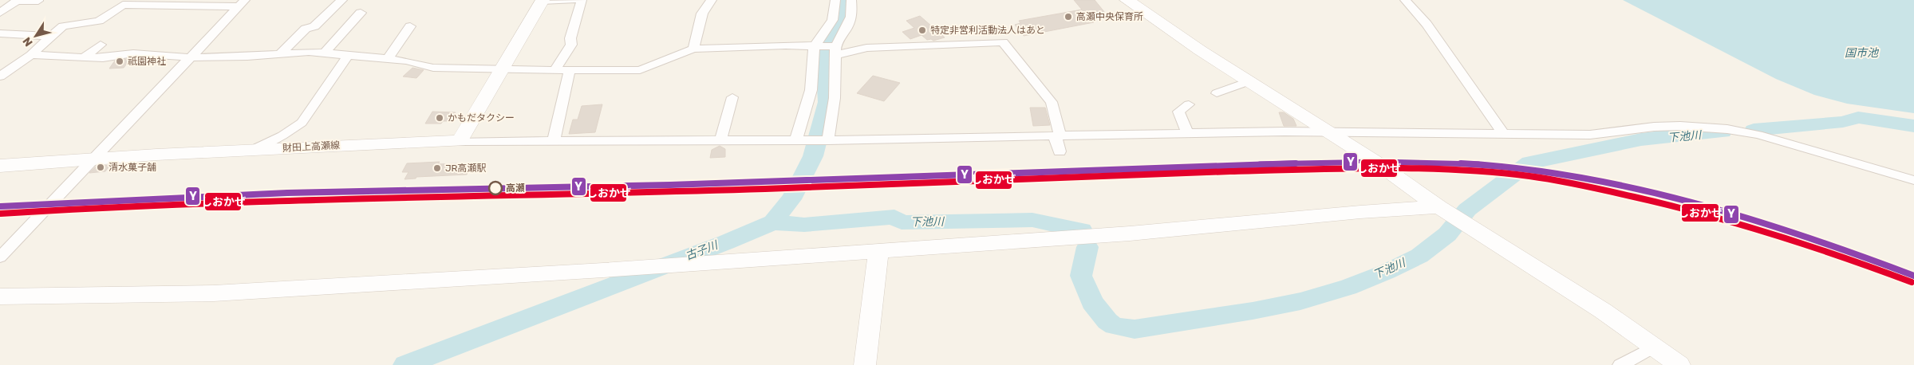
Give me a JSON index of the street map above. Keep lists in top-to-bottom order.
{
  "streets": {
    "street": ["財田上高瀬線"]
  },
  "water": ["国市池", "下池川", "古子川"],
  "places": [
    "高瀬中央保育所",
    "特定非営利活動法人はあと",
    "祇園神社",
    "かもだタクシー",
    "清水菓子舗",
    "JR高瀬駅",
    "高瀬"
  ],
  "lines": ["transit line Y", "transit line しおかぜ"],
  "north": "bottom left"
}
